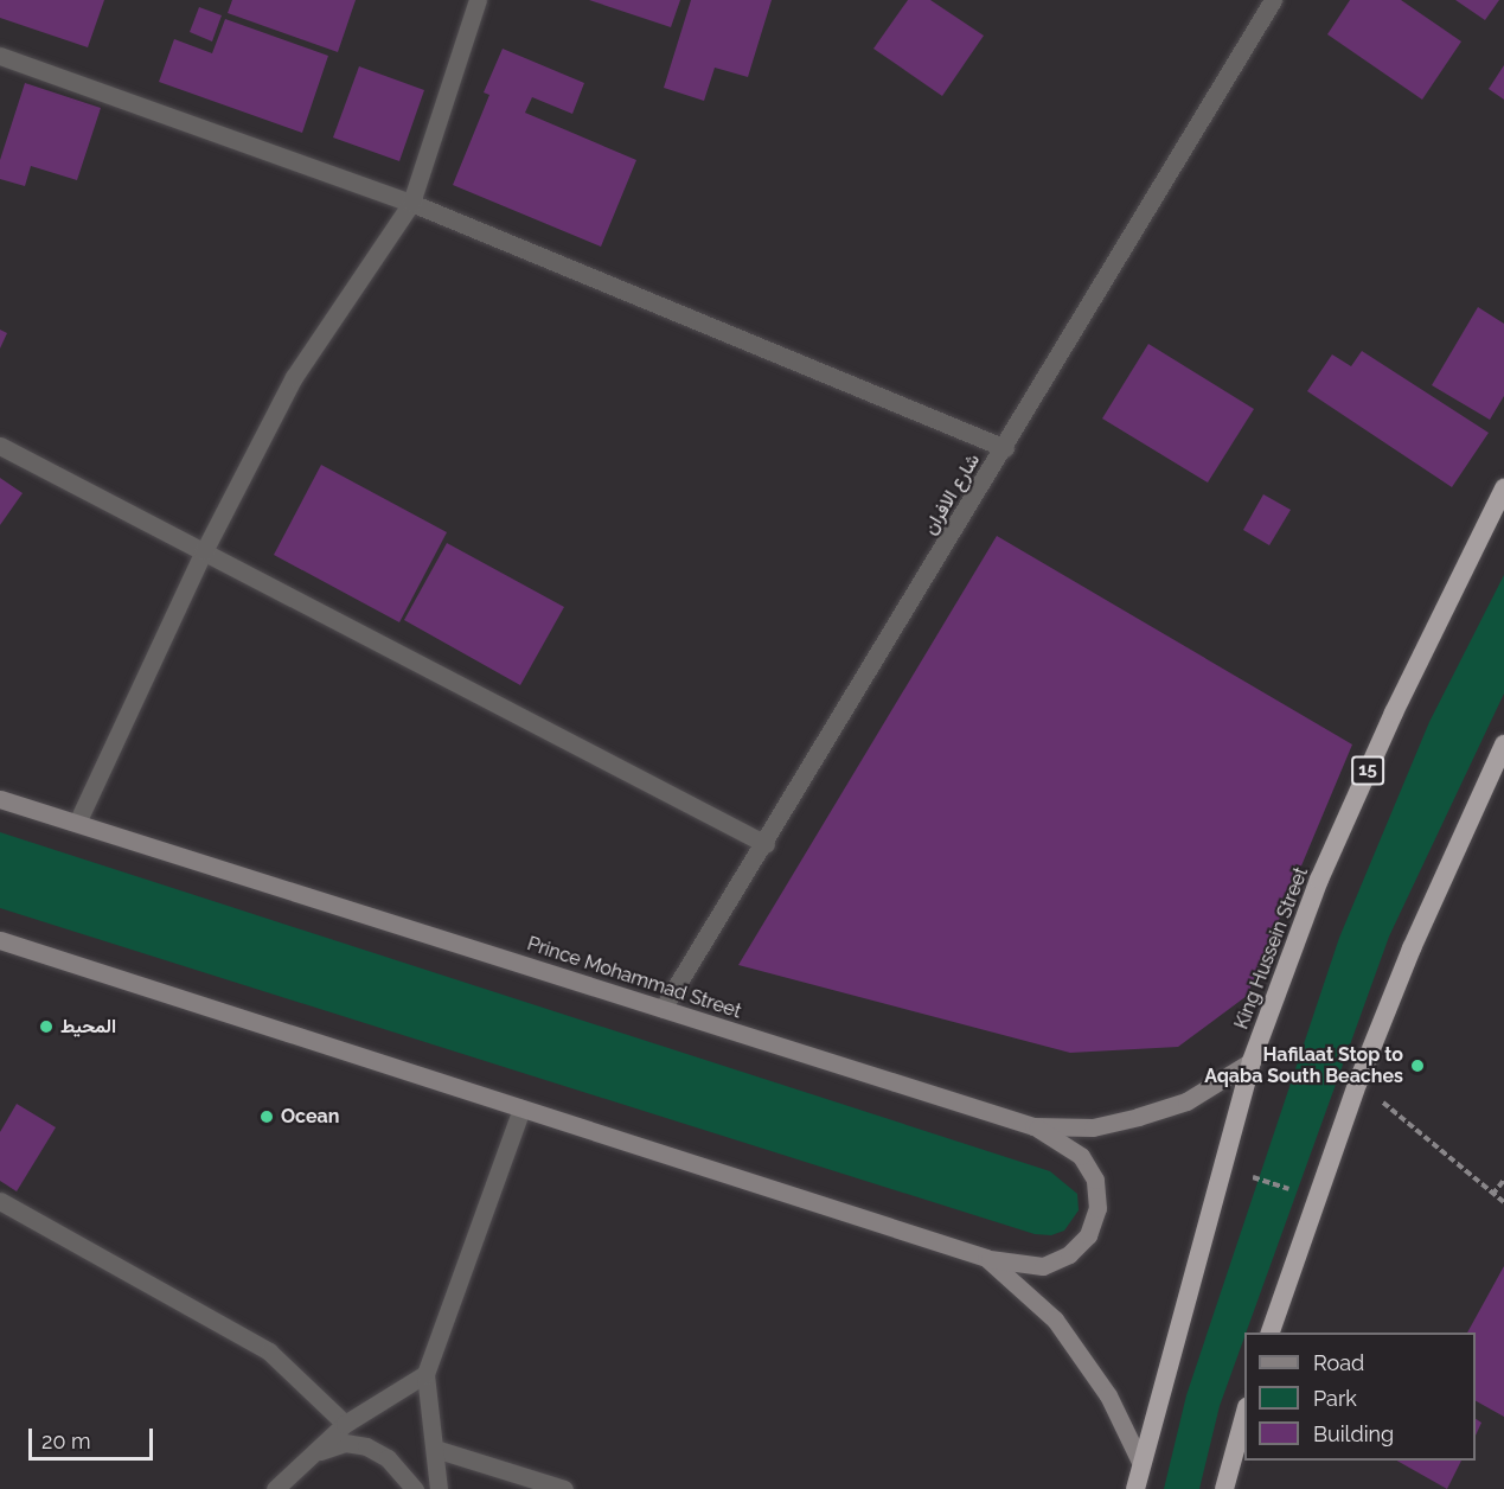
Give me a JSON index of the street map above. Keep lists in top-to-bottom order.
{
  "streets": {
    "highway": ["15", "King Hussein Street"],
    "main road": ["Prince Mohammad Street"],
    "street": ["شارع الافران"]
  },
  "crossings": [
    ["شارع الافران", "Prince Mohammad Street"],
    ["King Hussein Street", "Prince Mohammad Street"]
  ],
  "places": ["المحيط", "Hafilaat Stop to Aqaba South Beaches", "Ocean"],
  "legend": ["Road", "Park", "Building"],
  "scale_bar": "20 m"
}
